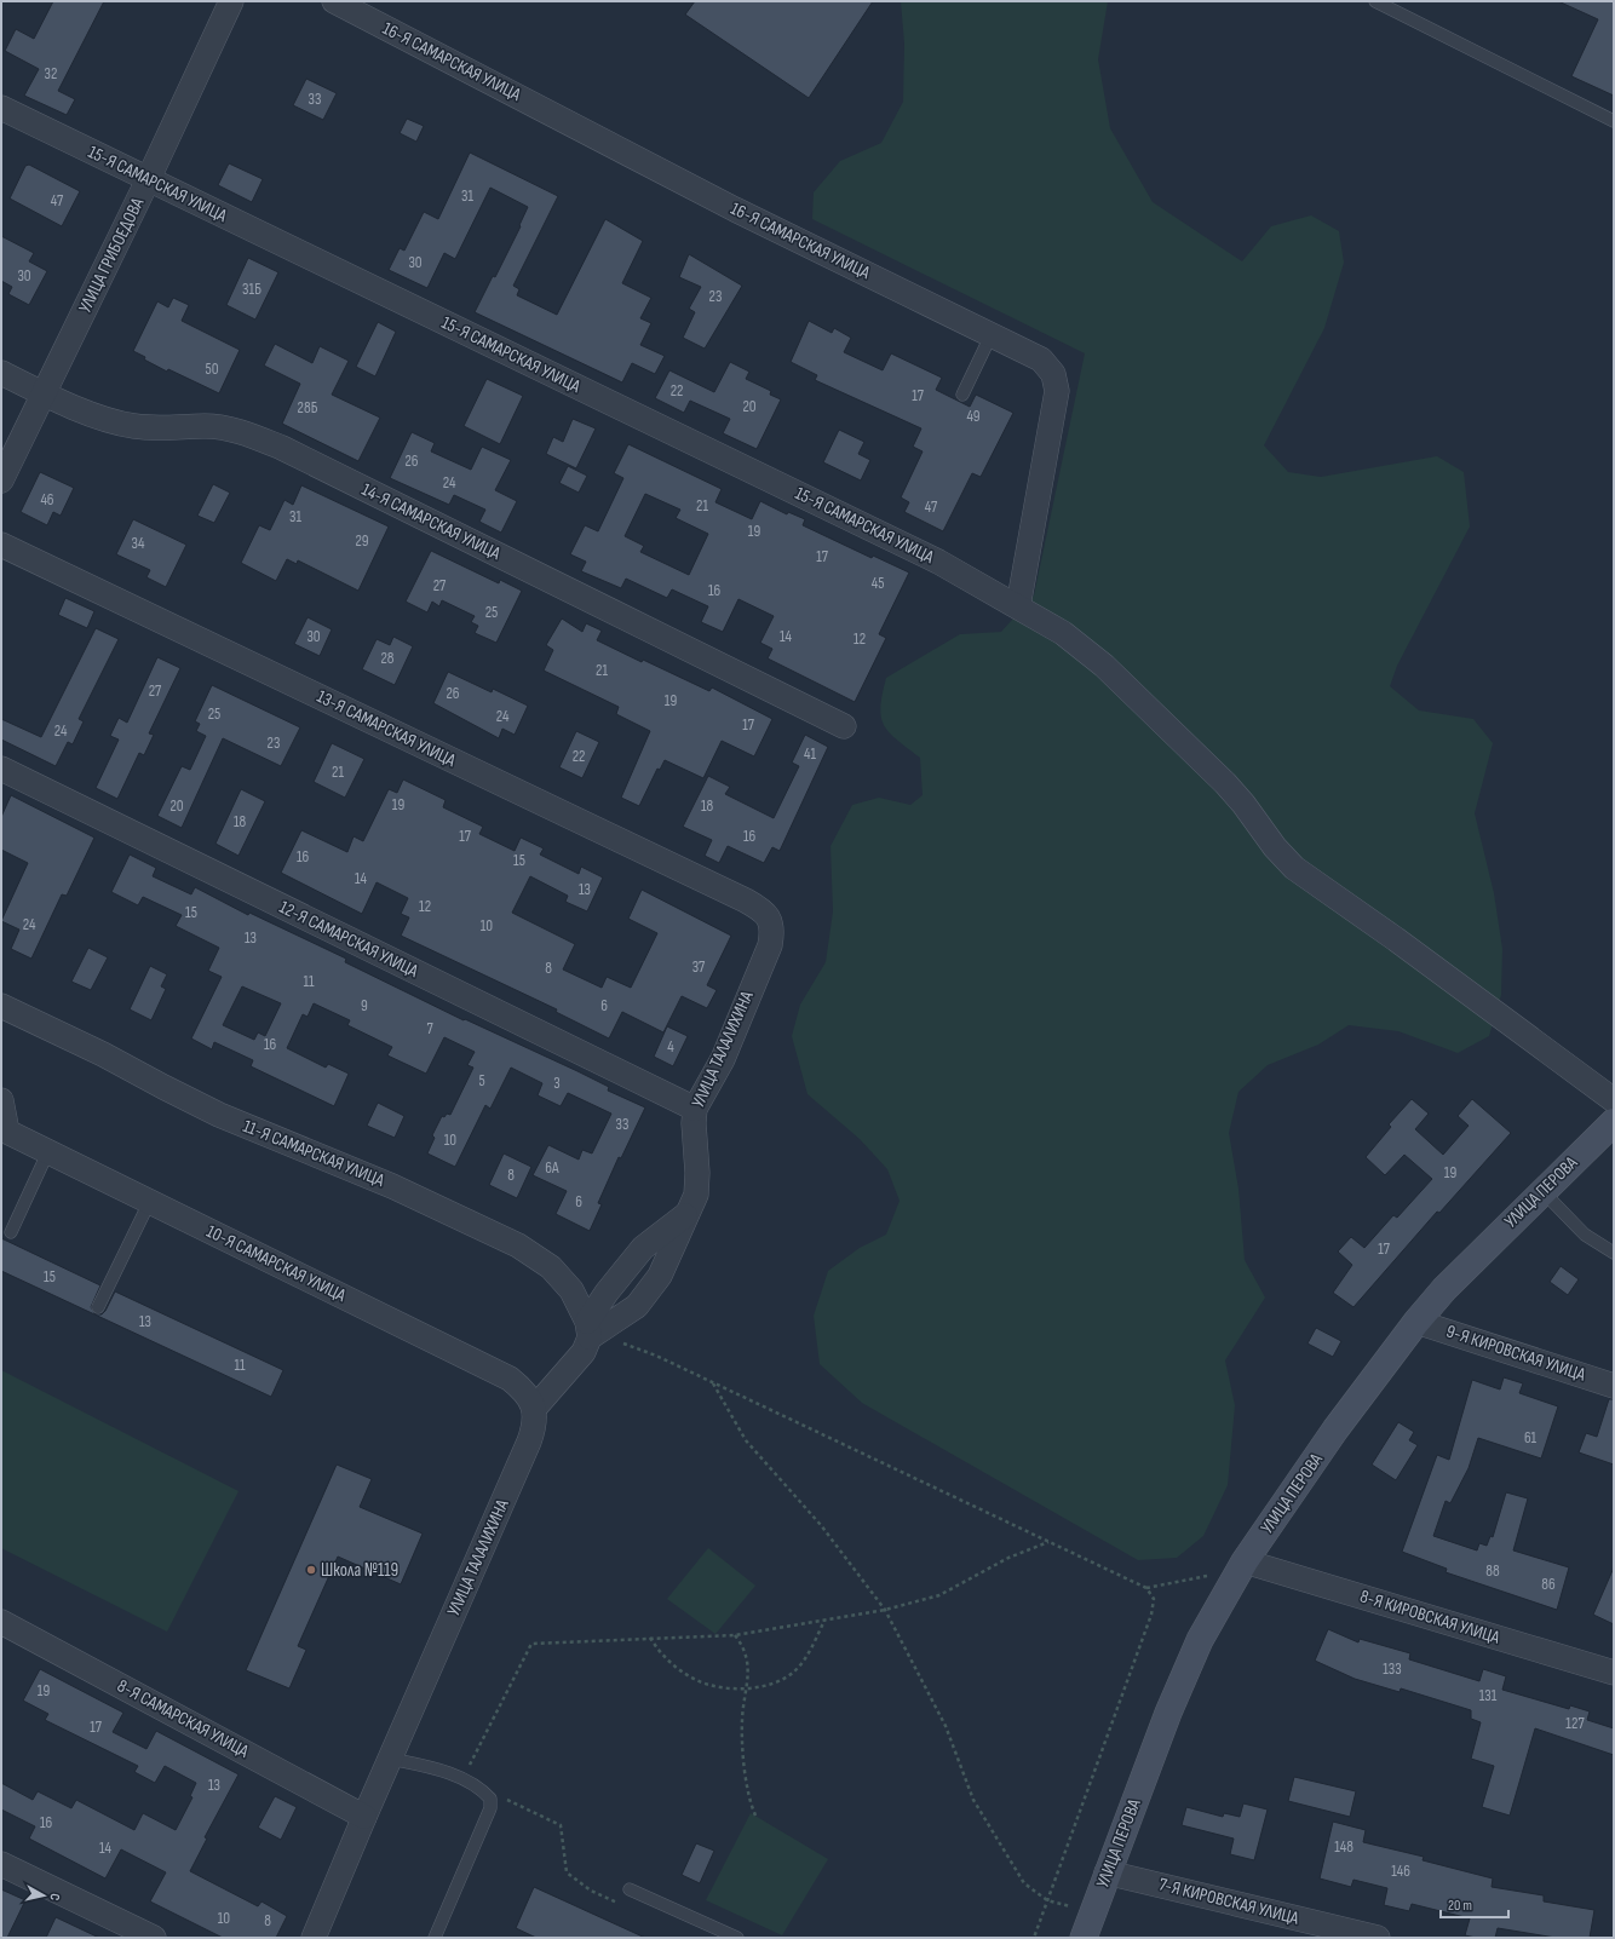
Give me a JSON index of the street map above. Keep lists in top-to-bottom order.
{
  "streets": {
    "street": [
      "16-Я САМАРСКАЯ УЛИЦА",
      "15-Я САМАРСКАЯ УЛИЦА",
      "УЛИЦА ГРИБОЕДОВА",
      "14-Я САМАРСКАЯ УЛИЦА",
      "13-Я САМАРСКАЯ УЛИЦА",
      "12-Я САМАРСКАЯ УЛИЦА",
      "УЛИЦА ТАЛАЛИХИНА",
      "11-Я САМАРСКАЯ УЛИЦА",
      "УЛИЦА ПЕРОВА",
      "10-Я САМАРСКАЯ УЛИЦА",
      "9-Я КИРОВСКАЯ УЛИЦА",
      "8-Я КИРОВСКАЯ УЛИЦА",
      "8-Я САМАРСКАЯ УЛИЦА",
      "7-Я КИРОВСКАЯ УЛИЦА"
    ]
  },
  "crossings": [
    ["16-Я САМАРСКАЯ УЛИЦА", "15-Я САМАРСКАЯ УЛИЦА"],
    ["15-Я САМАРСКАЯ УЛИЦА", "УЛИЦА ГРИБОЕДОВА"],
    ["УЛИЦА ГРИБОЕДОВА", "14-Я САМАРСКАЯ УЛИЦА"],
    ["13-Я САМАРСКАЯ УЛИЦА", "УЛИЦА ТАЛАЛИХИНА"],
    ["12-Я САМАРСКАЯ УЛИЦА", "УЛИЦА ТАЛАЛИХИНА"],
    ["УЛИЦА ТАЛАЛИХИНА", "11-Я САМАРСКАЯ УЛИЦА"],
    ["УЛИЦА ТАЛАЛИХИНА", "10-Я САМАРСКАЯ УЛИЦА"],
    ["УЛИЦА ТАЛАЛИХИНА", "8-Я САМАРСКАЯ УЛИЦА"],
    ["УЛИЦА ПЕРОВА", "9-Я КИРОВСКАЯ УЛИЦА"],
    ["УЛИЦА ПЕРОВА", "8-Я КИРОВСКАЯ УЛИЦА"],
    ["УЛИЦА ПЕРОВА", "7-Я КИРОВСКАЯ УЛИЦА"]
  ],
  "places": ["Школа №119"],
  "house_numbers": [
    "32",
    "33",
    "31",
    "47",
    "30",
    "30",
    "31Б",
    "23",
    "50",
    "22",
    "17",
    "20",
    "28Б",
    "49",
    "26",
    "24",
    "46",
    "21",
    "47",
    "31",
    "19",
    "29",
    "34",
    "17",
    "45",
    "27",
    "16",
    "25",
    "30",
    "14",
    "12",
    "28",
    "21",
    "27",
    "26",
    "19",
    "25",
    "24",
    "17",
    "24",
    "23",
    "41",
    "22",
    "21",
    "19",
    "20",
    "18",
    "18",
    "17",
    "16",
    "16",
    "15",
    "14",
    "13",
    "12",
    "15",
    "24",
    "10",
    "13",
    "37",
    "8",
    "11",
    "9",
    "6",
    "7",
    "16",
    "4",
    "5",
    "3",
    "33",
    "10",
    "6А",
    "19",
    "8",
    "6",
    "17",
    "15",
    "13",
    "11",
    "61",
    "88",
    "86",
    "133",
    "19",
    "131",
    "127",
    "17",
    "13",
    "16",
    "148",
    "14",
    "146",
    "10",
    "8"
  ],
  "scale_bar": "20 m",
  "north": "right"
}
